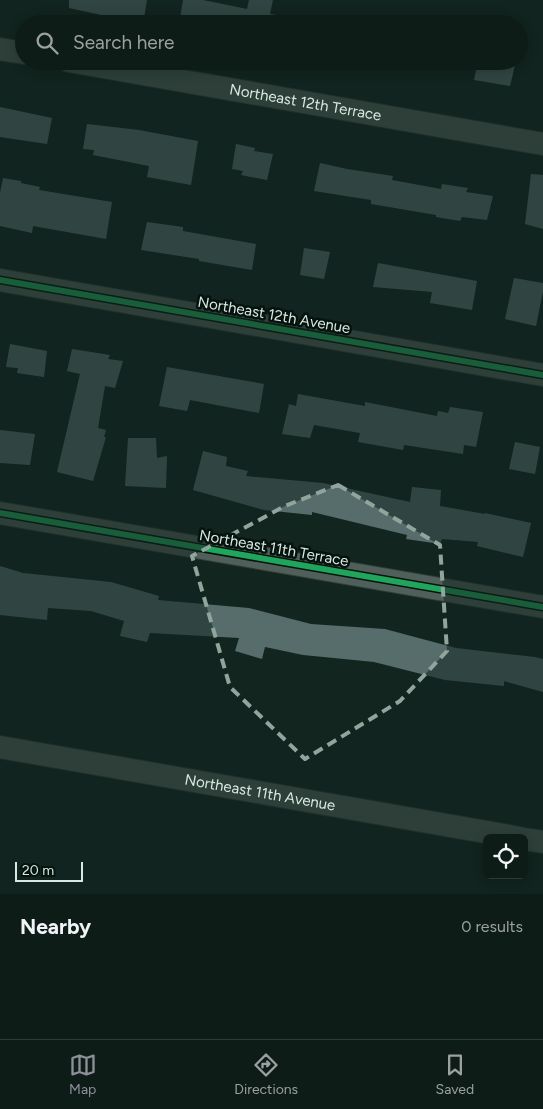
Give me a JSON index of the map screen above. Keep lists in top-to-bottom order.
{
  "streets": {
    "street": [
      "Northeast 12th Terrace",
      "Northeast 12th Avenue",
      "Northeast 11th Terrace",
      "Northeast 11th Avenue"
    ]
  },
  "scale_bar": "20 m",
  "page": {
    "search": "Search here",
    "scale": "20 m",
    "heading": ["Nearby", "0 results"],
    "nav": ["Map", "Directions", "Saved"]
  }
}
